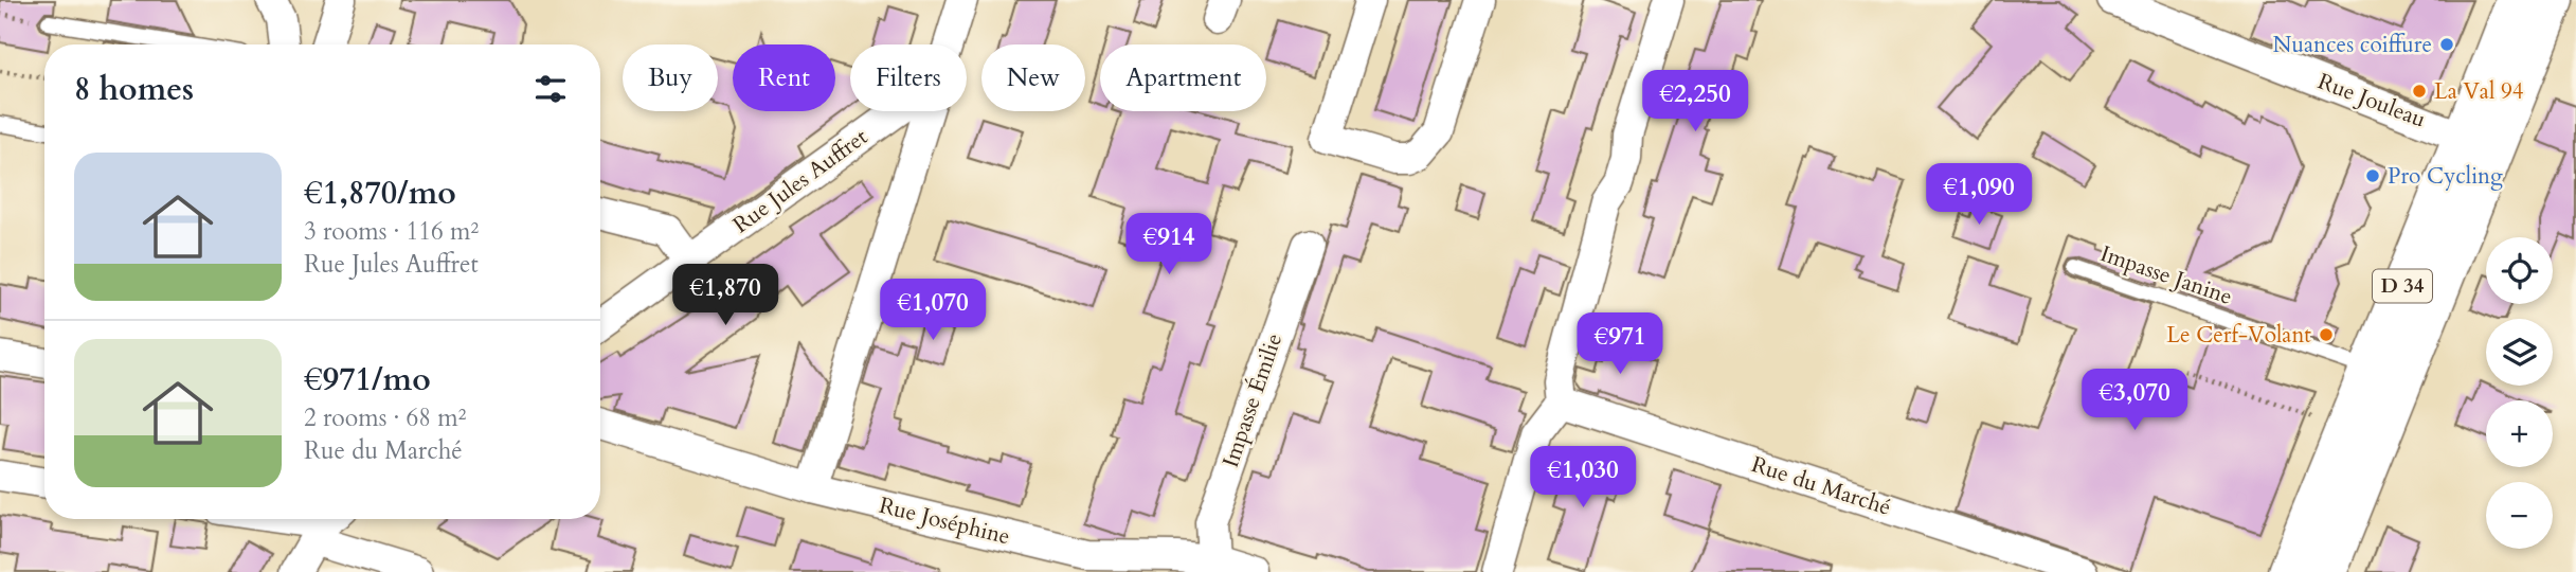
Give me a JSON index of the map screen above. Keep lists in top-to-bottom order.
{
  "streets": {
    "main road": ["D 34"],
    "street": [
      "Rue Jouleau",
      "Rue Jules Auffret",
      "Impasse Émilie",
      "Rue du Marché",
      "Rue Joséphine"
    ],
    "lane": ["Impasse Janine"]
  },
  "crossings": [
    ["Rue Jouleau", "D 34"],
    ["Impasse Janine", "D 34"],
    ["Impasse Émilie", "Rue Joséphine"]
  ],
  "places": [
    "Nuances coiffure",
    "La Val 94",
    "Pro Cycling",
    "Le Cerf-Volant"
  ],
  "page": {
    "chip": [
      "Buy",
      "Rent",
      "Filters",
      "New",
      "Apartment"
    ],
    "heading": "8 homes",
    "price": [
      "€2,250",
      "€1,090",
      "€914",
      "€1,870",
      "€1,070",
      "€971",
      "€3,070",
      "€1,030"
    ],
    "list": [
      {
        "name": "€1,870/mo",
        "note": "3 rooms · 116 m² · Rue Jules Auffret"
      },
      {
        "name": "€971/mo",
        "note": "2 rooms · 68 m² · Rue du Marché"
      }
    ],
    "map_buttons": ["+", "−"]
  }
}
